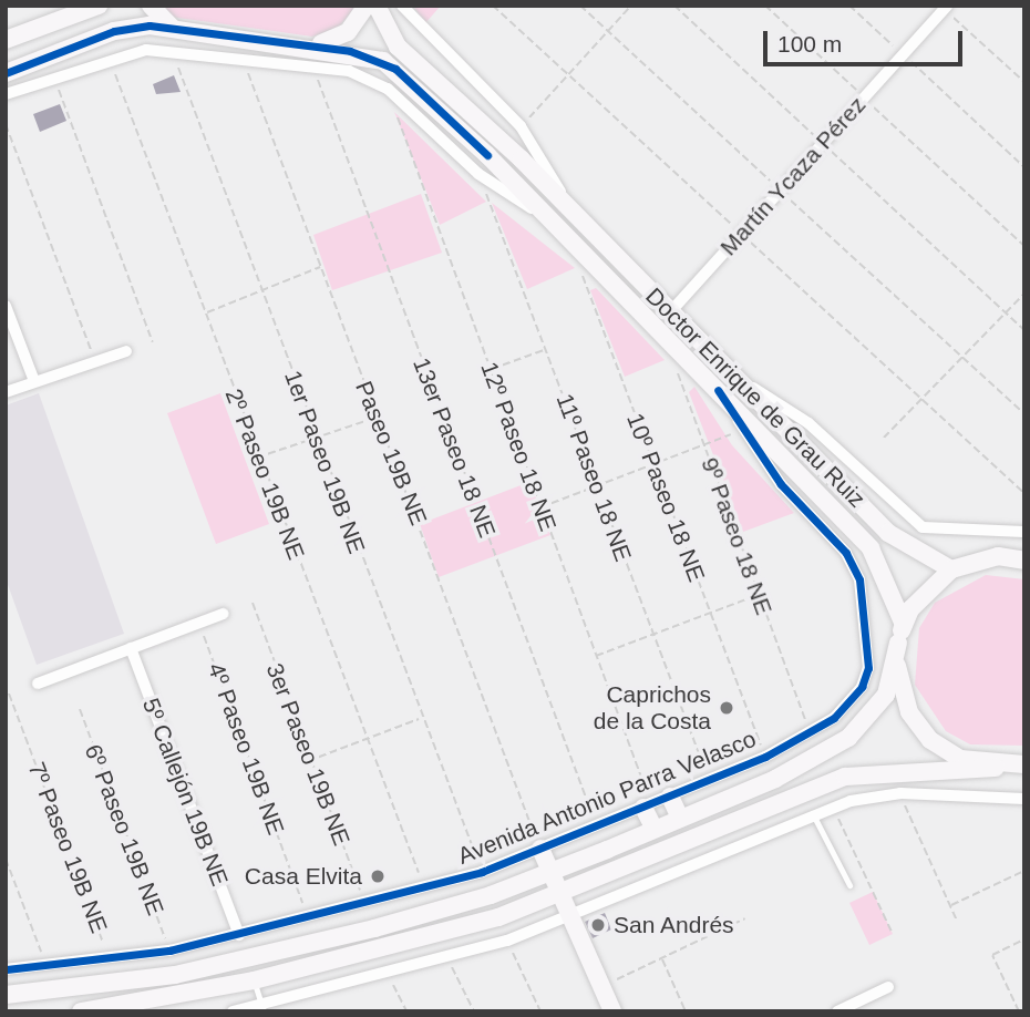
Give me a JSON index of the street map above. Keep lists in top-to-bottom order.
{
  "streets": {
    "street": [
      "Martín Ycaza Pérez",
      "Doctor Enrique de Grau Ruiz",
      "5º Callejón 19B NE",
      "Avenida Antonio Parra Velasco"
    ],
    "path": [
      "12º Paseo 18 NE",
      "13er Paseo 18 NE",
      "Paseo 19B NE",
      "1er Paseo 19B NE",
      "2º Paseo 19B NE",
      "11º Paseo 18 NE",
      "10º Paseo 18 NE",
      "9º Paseo 18 NE",
      "4º Paseo 19B NE",
      "3er Paseo 19B NE",
      "6º Paseo 19B NE",
      "7º Paseo 19B NE"
    ]
  },
  "crossings": [
    ["Martín Ycaza Pérez", "Doctor Enrique de Grau Ruiz"],
    ["Doctor Enrique de Grau Ruiz", "Avenida Antonio Parra Velasco"],
    ["12º Paseo 18 NE", "Avenida Antonio Parra Velasco"],
    ["13er Paseo 18 NE", "Avenida Antonio Parra Velasco"],
    ["Paseo 19B NE", "Avenida Antonio Parra Velasco"],
    ["1er Paseo 19B NE", "Avenida Antonio Parra Velasco"],
    ["2º Paseo 19B NE", "Avenida Antonio Parra Velasco"],
    ["11º Paseo 18 NE", "Avenida Antonio Parra Velasco"],
    ["10º Paseo 18 NE", "Avenida Antonio Parra Velasco"],
    ["9º Paseo 18 NE", "Avenida Antonio Parra Velasco"],
    ["4º Paseo 19B NE", "Avenida Antonio Parra Velasco"],
    ["3er Paseo 19B NE", "Avenida Antonio Parra Velasco"],
    ["5º Callejón 19B NE", "Avenida Antonio Parra Velasco"],
    ["Avenida Antonio Parra Velasco", "6º Paseo 19B NE"],
    ["Avenida Antonio Parra Velasco", "7º Paseo 19B NE"]
  ],
  "places": ["Caprichos de la Costa", "Casa Elvita", "San Andrés"],
  "scale_bar": "100 m"
}
